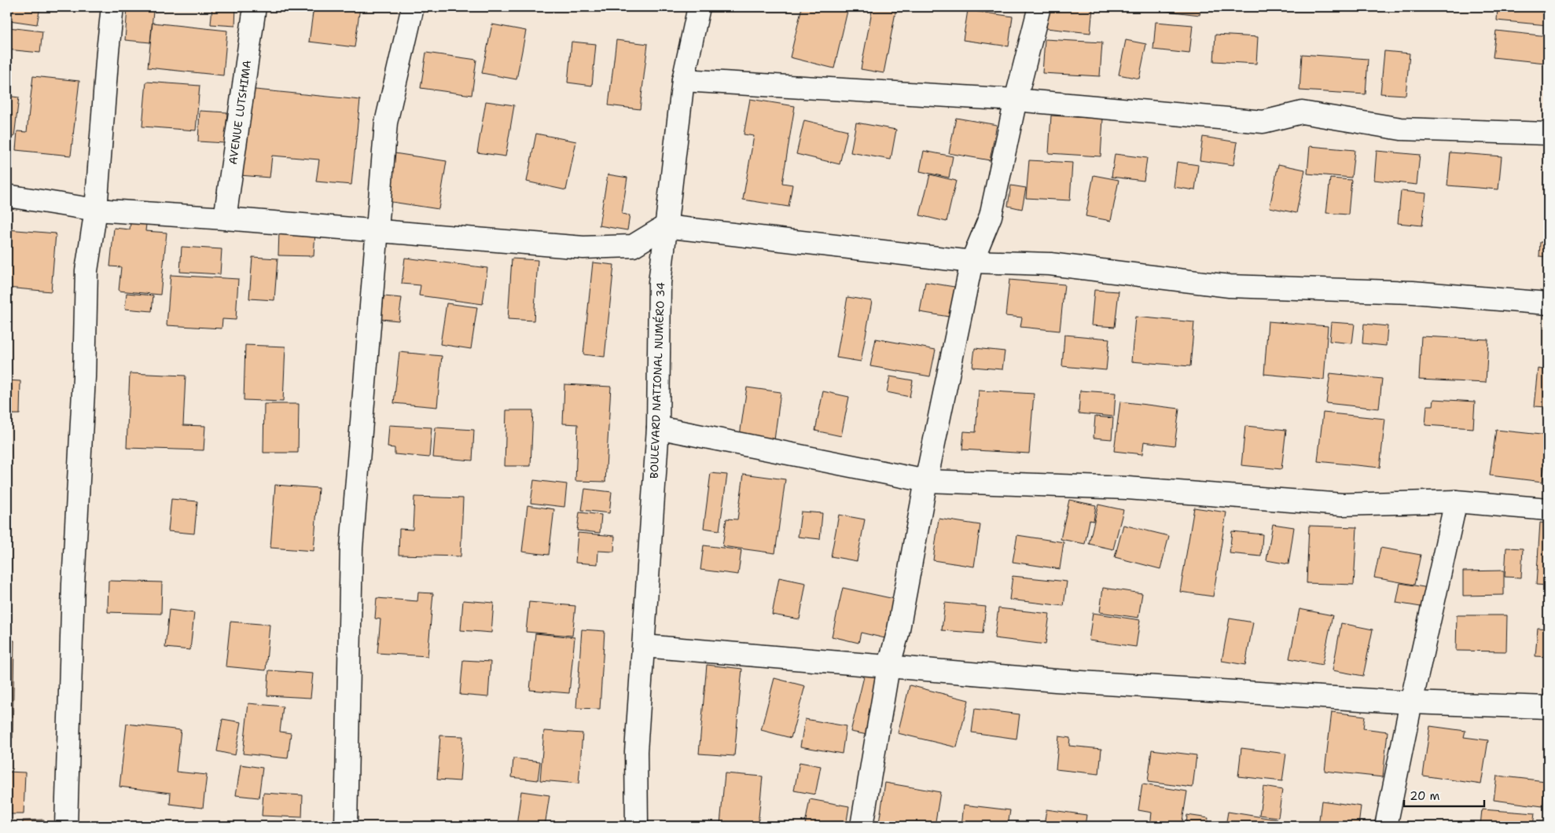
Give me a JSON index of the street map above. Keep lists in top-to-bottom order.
{
  "streets": {
    "street": ["AVENUE LUTSHIMA", "BOULEVARD NATIONAL NUMÉRO 34"]
  },
  "scale_bar": "20 m"
}
